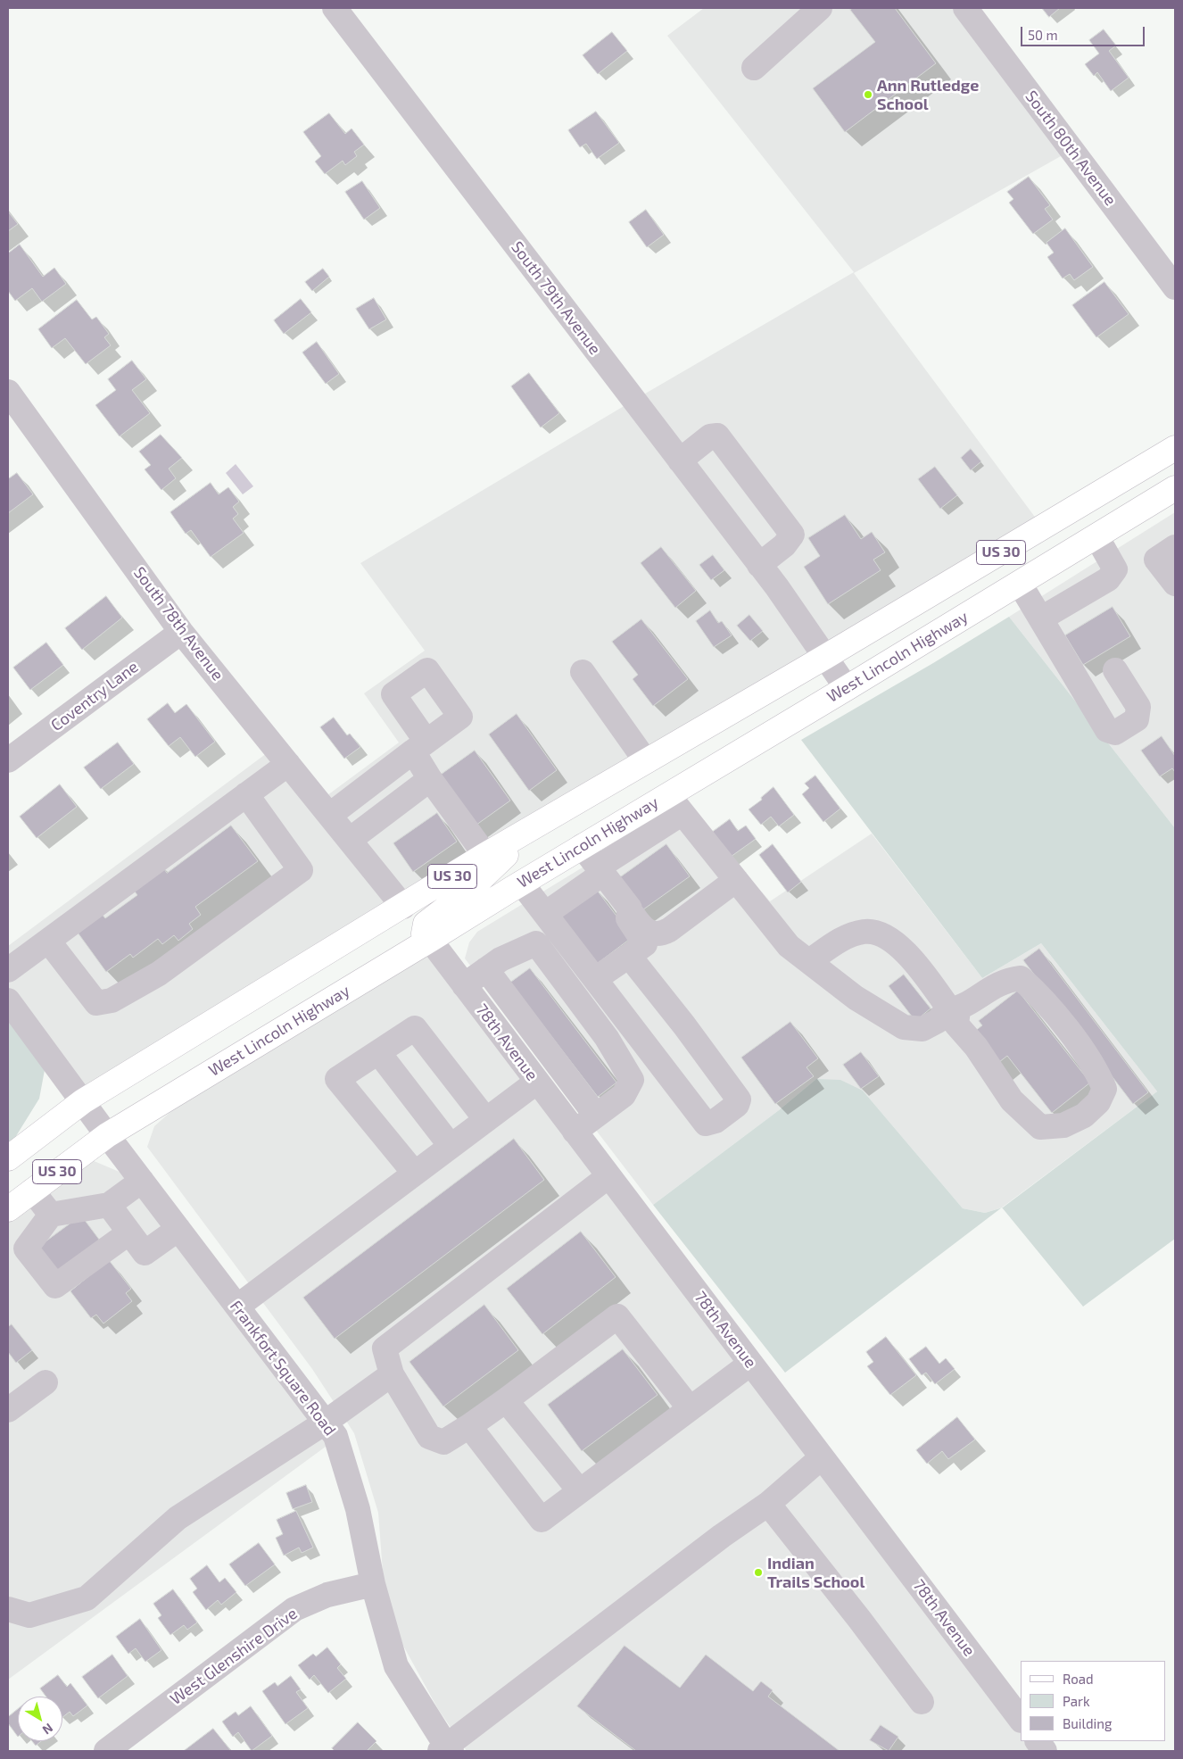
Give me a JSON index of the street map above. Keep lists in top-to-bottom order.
{
  "streets": {
    "main road": ["US 30", "West Lincoln Highway"],
    "street": [
      "South 80th Avenue",
      "South 79th Avenue",
      "South 78th Avenue",
      "Coventry Lane",
      "78th Avenue",
      "Frankfort Square Road",
      "West Glenshire Drive"
    ]
  },
  "crossings": [
    ["South 79th Avenue", "US 30"],
    ["South 79th Avenue", "West Lincoln Highway"],
    ["US 30", "Frankfort Square Road"],
    ["South 78th Avenue", "Coventry Lane"],
    ["West Lincoln Highway", "78th Avenue"],
    ["West Lincoln Highway", "Frankfort Square Road"],
    ["Frankfort Square Road", "West Glenshire Drive"]
  ],
  "places": ["Ann Rutledge School", "Indian Trails School"],
  "legend": ["Road", "Park", "Building"],
  "scale_bar": "50 m",
  "north": "bottom right"
}
